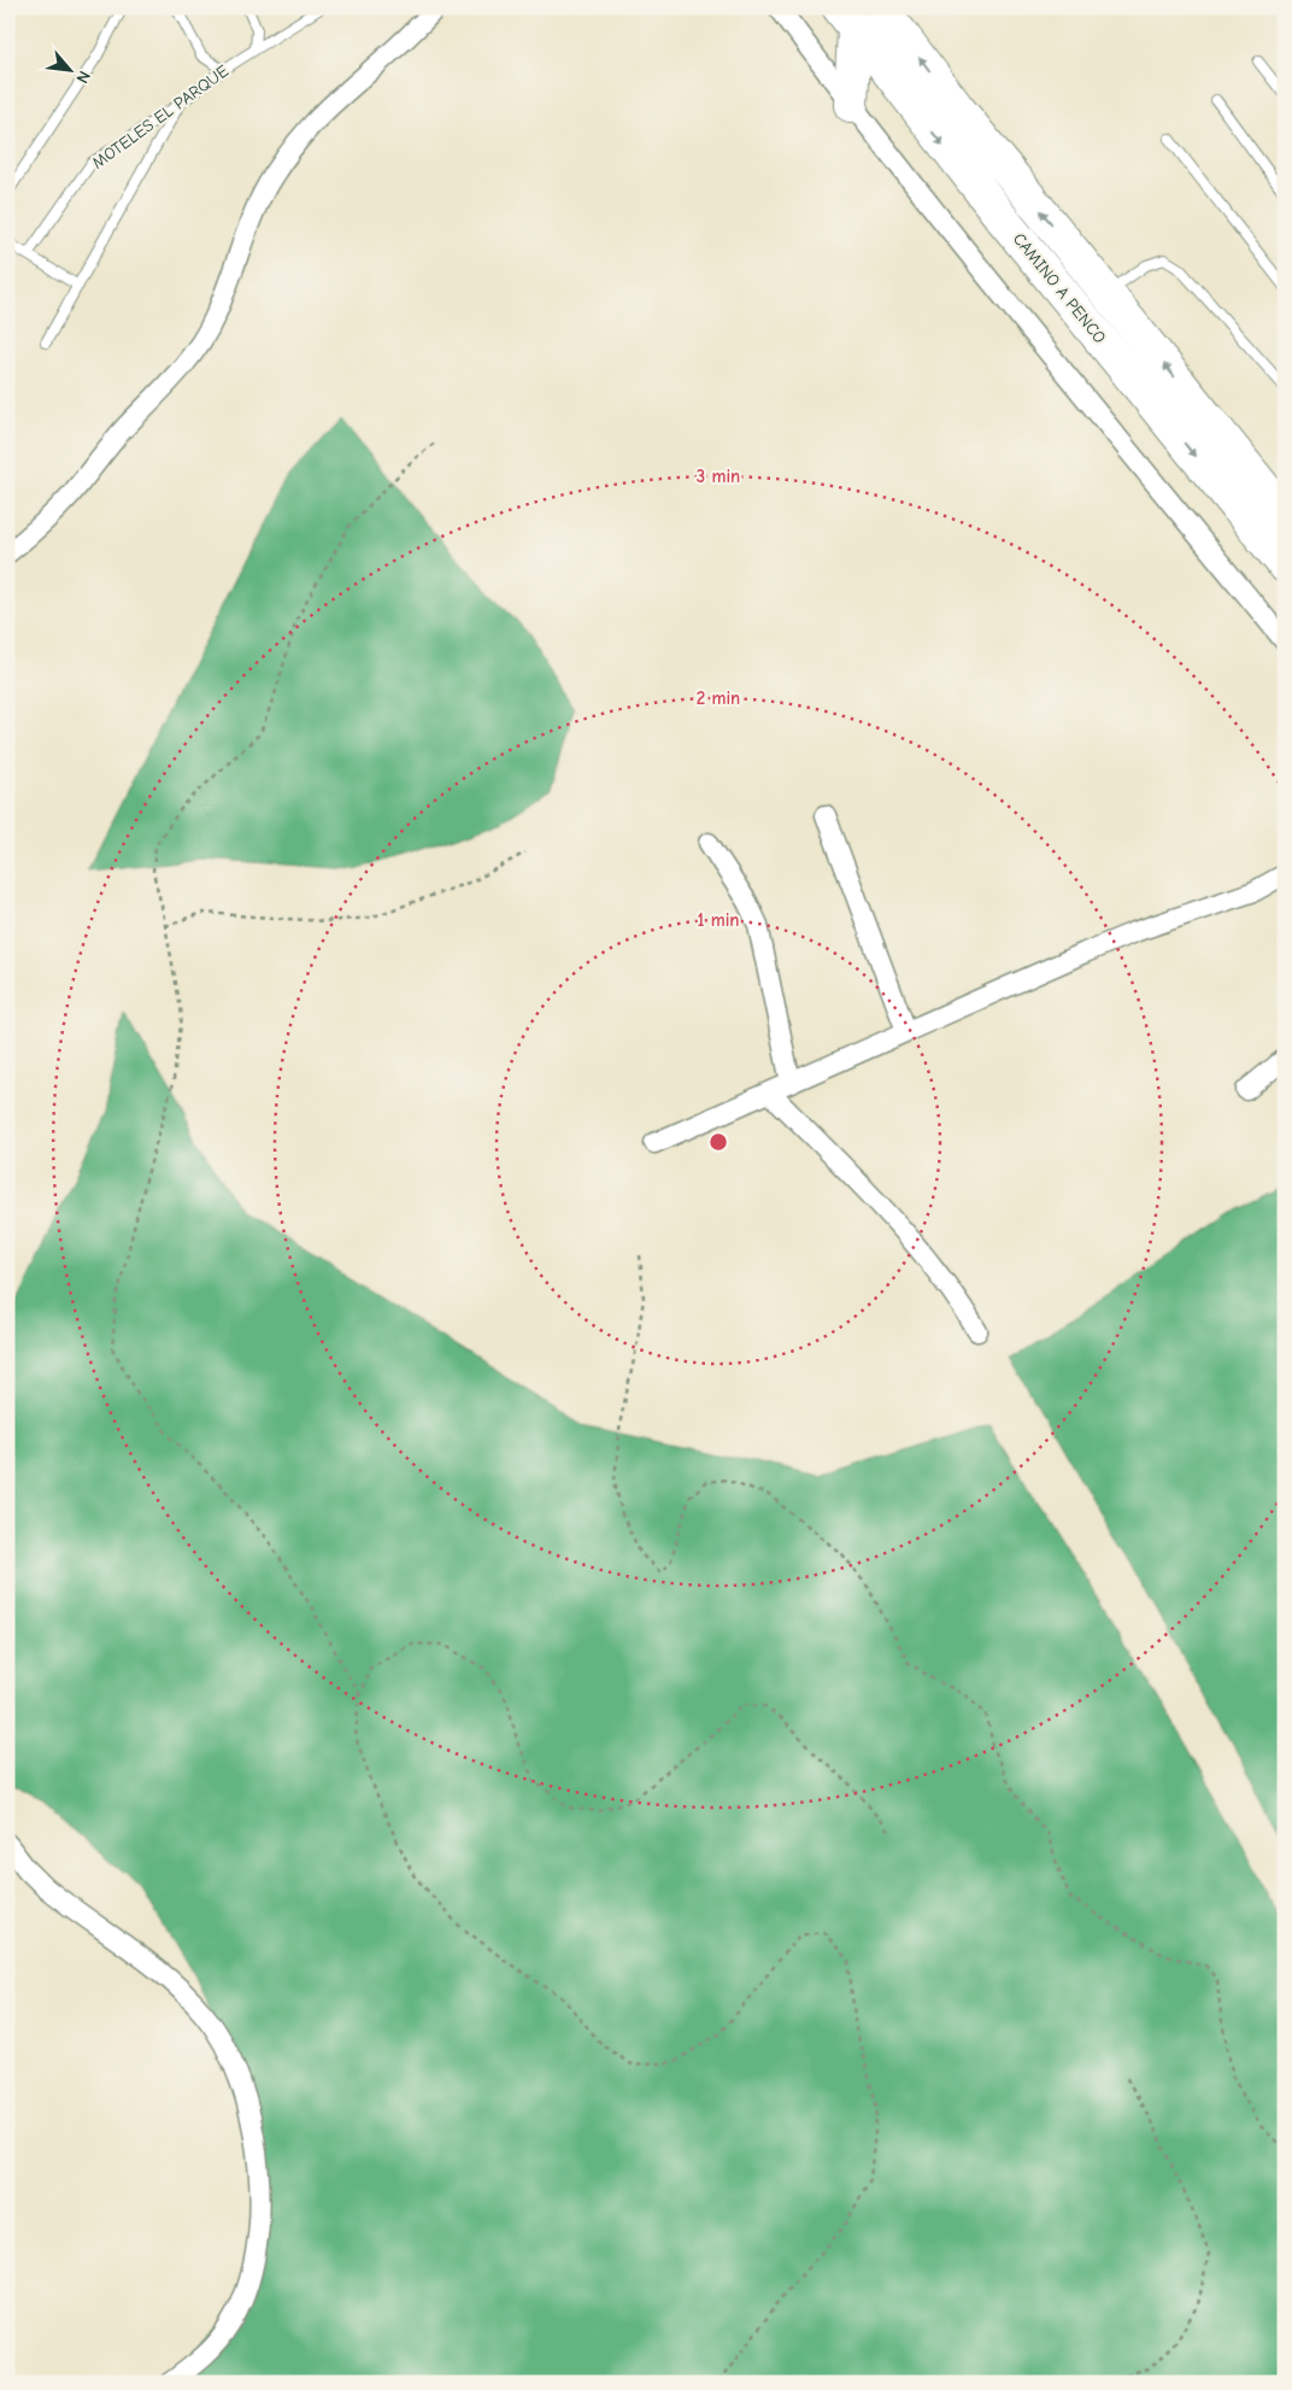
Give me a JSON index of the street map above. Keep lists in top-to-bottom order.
{
  "streets": {
    "highway": ["CAMINO A PENCO"],
    "lane": ["MOTELES EL PARQUE"]
  },
  "north": "bottom right",
  "rings": ["3 min", "2 min", "1 min"]
}
